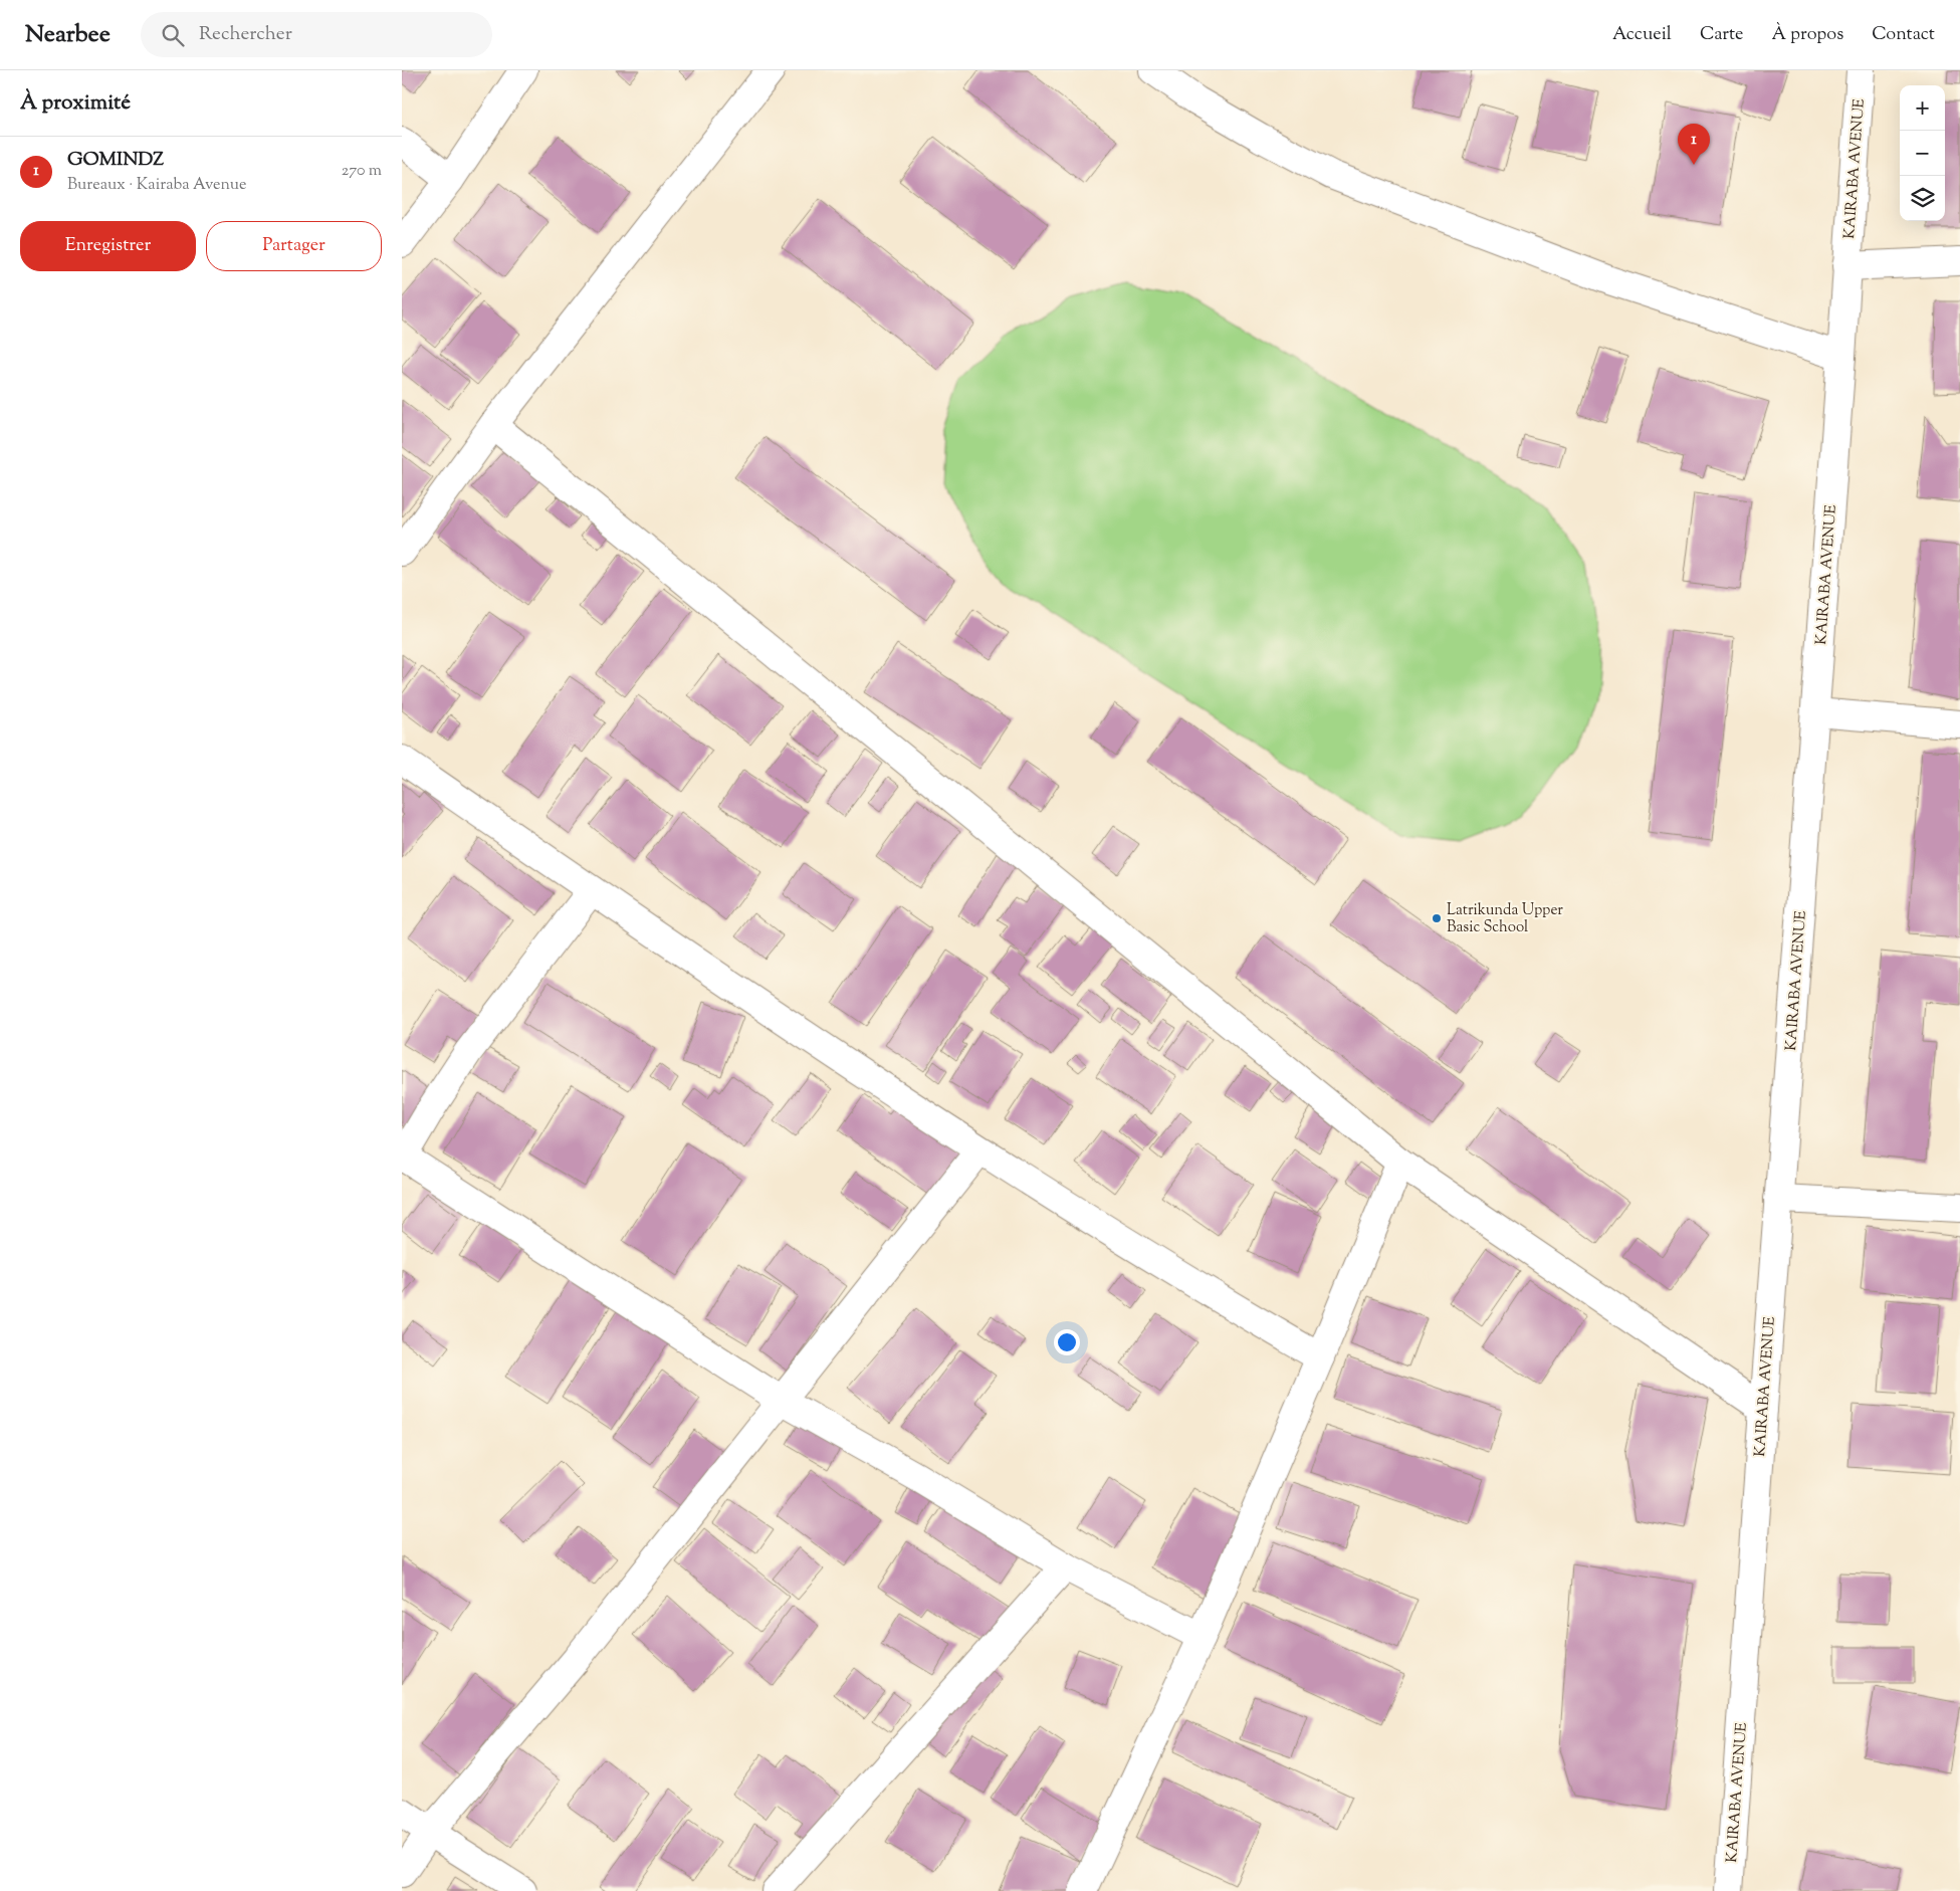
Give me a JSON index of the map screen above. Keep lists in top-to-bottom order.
{
  "streets": {
    "street": ["KAIRABA AVENUE"]
  },
  "places": ["Latrikunda Upper Basic School"],
  "page": {
    "header": "Nearbee",
    "search": "Rechercher",
    "nav": [
      "Accueil",
      "Carte",
      "À propos",
      "Contact"
    ],
    "heading": "À proximité",
    "map_buttons": ["+", "−"],
    "pins": "1",
    "list": [
      {
        "mark": "1",
        "name": "GOMINDZ",
        "note": "Bureaux · Kairaba Avenue",
        "value": "270 m"
      }
    ],
    "buttons": ["Enregistrer", "Partager"]
  }
}
